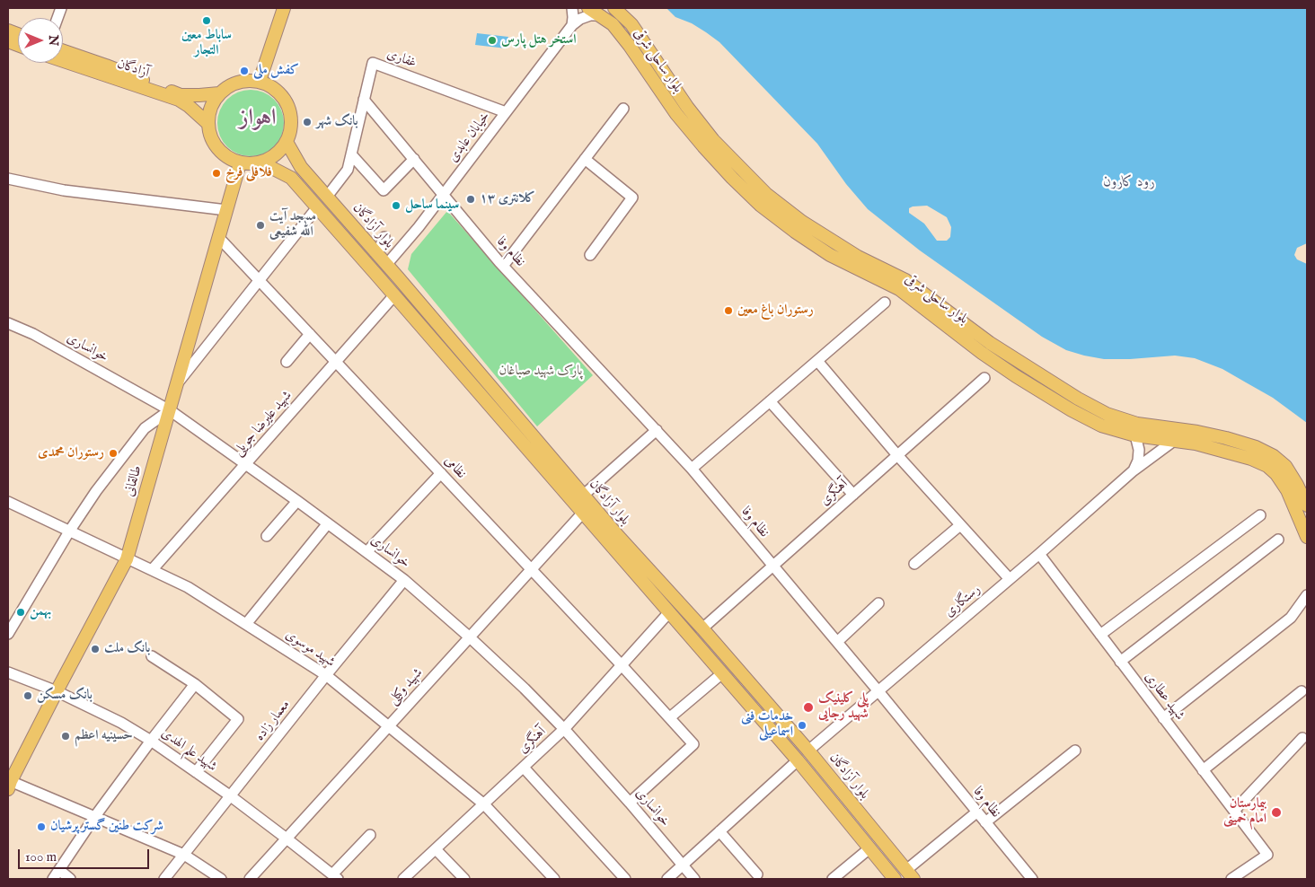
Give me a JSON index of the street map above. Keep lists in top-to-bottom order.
{
  "streets": {
    "main road": [
      "بلوار ساحلی شرقی",
      "آزادگان",
      "بلوار آزادگان",
      "طالقانی"
    ],
    "street": [
      "غفاری",
      "خیابان عابدی",
      "نظام وفا",
      "خوانساری",
      "شهید علیرضا جویلی",
      "نظامی",
      "آهنگری",
      "رستگاری",
      "شهید موسوی",
      "شهید وکیلی",
      "شهید عطاری",
      "معمار زاده",
      "شهید علم الهدی"
    ]
  },
  "crossings": [
    ["غفاری", "خیابان عابدی"],
    ["غفاری", "بلوار آزادگان"],
    ["غفاری", "نظام وفا"],
    ["بلوار ساحلی شرقی", "رستگاری"],
    ["آزادگان", "بلوار آزادگان"],
    ["آزادگان", "طالقانی"],
    ["خیابان عابدی", "بلوار آزادگان"],
    ["خیابان عابدی", "نظام وفا"],
    ["بلوار آزادگان", "شهید علیرضا جویلی"],
    ["بلوار آزادگان", "طالقانی"],
    ["بلوار آزادگان", "آهنگری"],
    ["بلوار آزادگان", "رستگاری"],
    ["بلوار آزادگان", "شهید وکیلی"],
    ["نظام وفا", "آهنگری"],
    ["نظام وفا", "رستگاری"],
    ["خوانساری", "شهید علیرضا جویلی"],
    ["خوانساری", "نظامی"],
    ["خوانساری", "طالقانی"],
    ["خوانساری", "آهنگری"],
    ["خوانساری", "شهید وکیلی"],
    ["خوانساری", "معمار زاده"],
    ["شهید علیرضا جویلی", "نظامی"],
    ["شهید علیرضا جویلی", "شهید موسوی"],
    ["نظامی", "طالقانی"],
    ["نظامی", "آهنگری"],
    ["نظامی", "شهید وکیلی"],
    ["طالقانی", "شهید موسوی"],
    ["طالقانی", "شهید علم الهدی"],
    ["آهنگری", "شهید موسوی"],
    ["رستگاری", "شهید عطاری"],
    ["شهید موسوی", "شهید وکیلی"],
    ["شهید موسوی", "معمار زاده"],
    ["شهید وکیلی", "شهید علم الهدی"],
    ["معمار زاده", "شهید علم الهدی"]
  ],
  "districts": ["اهواز"],
  "water": ["رود کارون"],
  "parks": ["پارک شهید صباغان"],
  "places": [
    "ساباط معین التجار",
    "استخر هتل پارس",
    "کفش ملی",
    "بانک شهر",
    "فلافلی فرخ",
    "کلانتری ۱۳",
    "سینما ساحل",
    "مسجد آیت الله شفیعی",
    "رستوران باغ معین",
    "رستوران محمدی",
    "بهمن",
    "بانک ملت",
    "بانک مسکن",
    "پلی کلینیک شهید رجایی",
    "خدمات فنی اسماعیلی",
    "حسینیه اعظم",
    "بیمارستان امام خمینی",
    "شرکت طنین گستر پرشیان"
  ],
  "scale_bar": "100 m",
  "north": "right"
}
